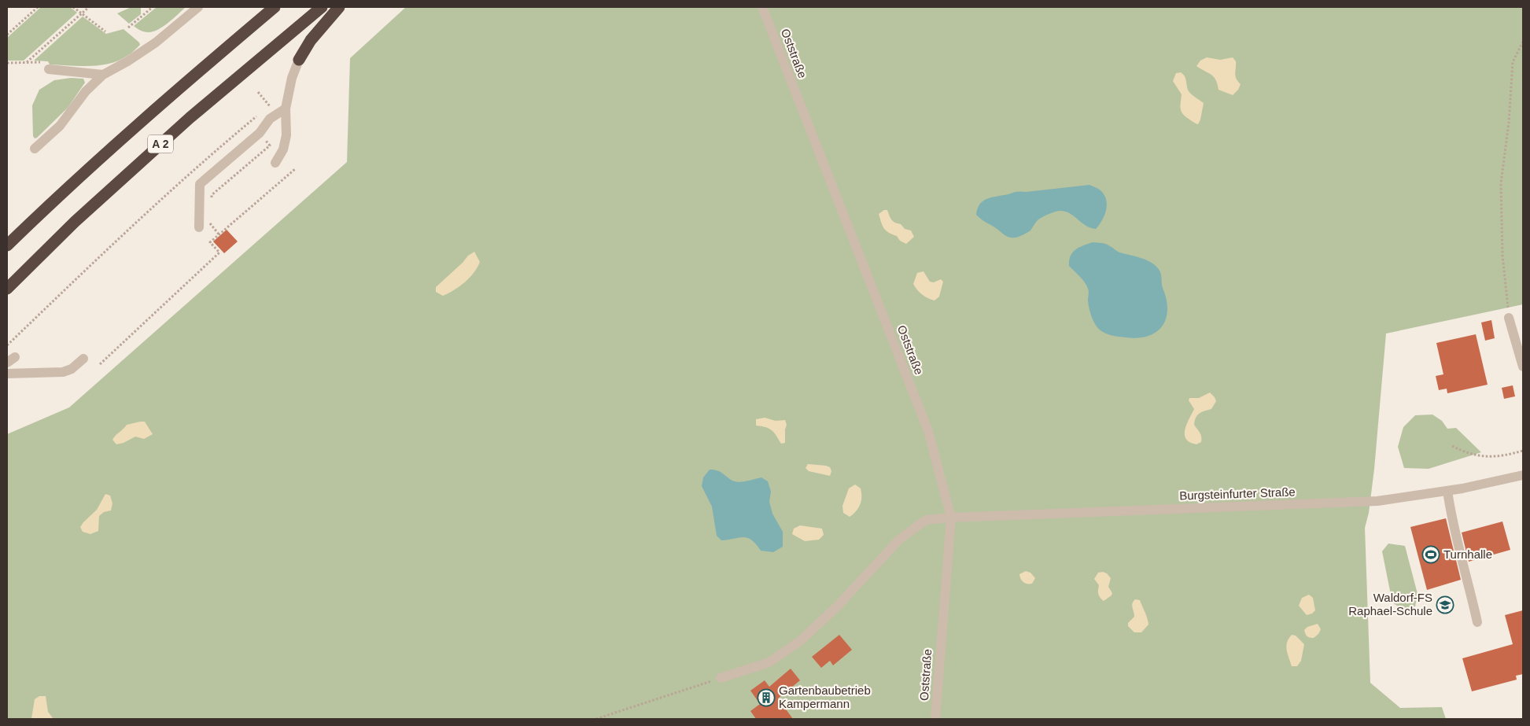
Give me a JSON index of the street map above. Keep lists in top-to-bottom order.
{
  "streets": {
    "highway": ["A 2"],
    "street": ["Oststraße", "Burgsteinfurter Straße"]
  },
  "crossings": [
    ["Oststraße", "Burgsteinfurter Straße"]
  ],
  "places": {
    "sports": ["Turnhalle"],
    "school or university": ["Waldorf-FS Raphael-Schule"],
    "building": ["Gartenbaubetrieb Kampermann"]
  }
}
